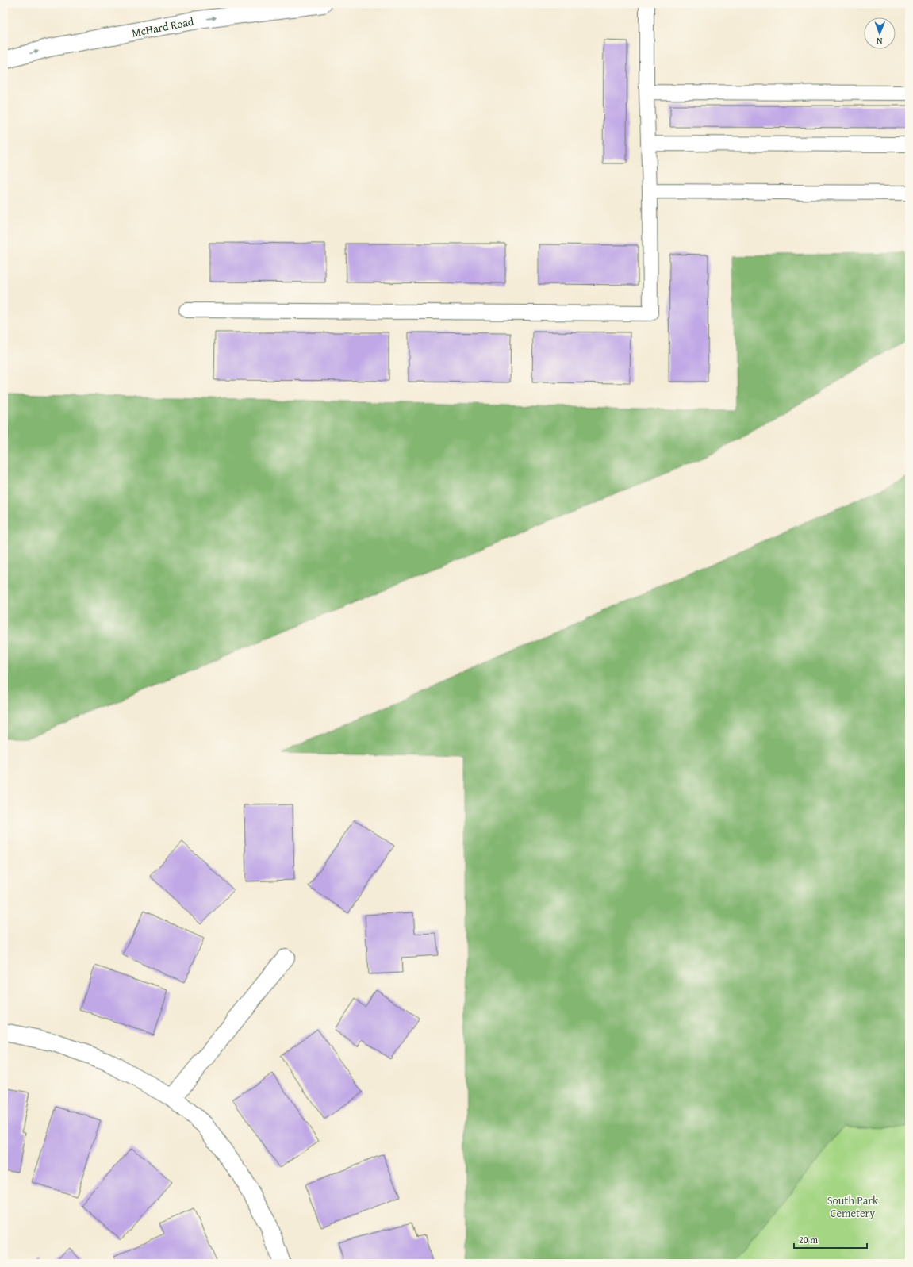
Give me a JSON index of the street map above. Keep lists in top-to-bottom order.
{
  "streets": {
    "street": ["McHard Road"]
  },
  "one_way": ["McHard Road"],
  "parks": ["South Park Cemetery"],
  "scale_bar": "20 m",
  "north": "bottom"
}
